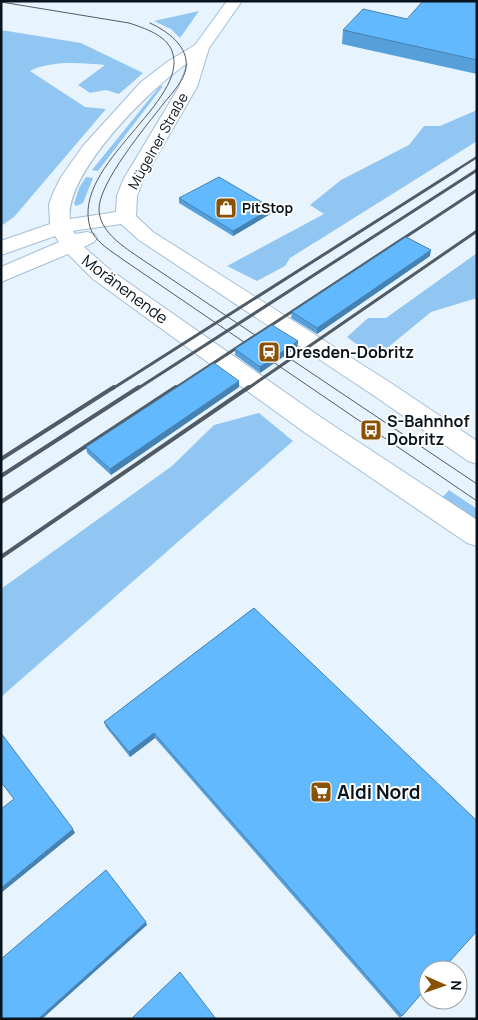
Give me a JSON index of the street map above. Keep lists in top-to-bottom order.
{
  "streets": {
    "main road": ["Mügelner Straße", "Moränenende"]
  },
  "crossings": [
    ["Mügelner Straße", "Moränenende"]
  ],
  "places": {
    "shop": ["PitStop"],
    "station": ["Dresden-Dobritz"],
    "bus stop": ["S-Bahnhof Dobritz"],
    "supermarket": ["Aldi Nord"]
  },
  "north": "right"
}
